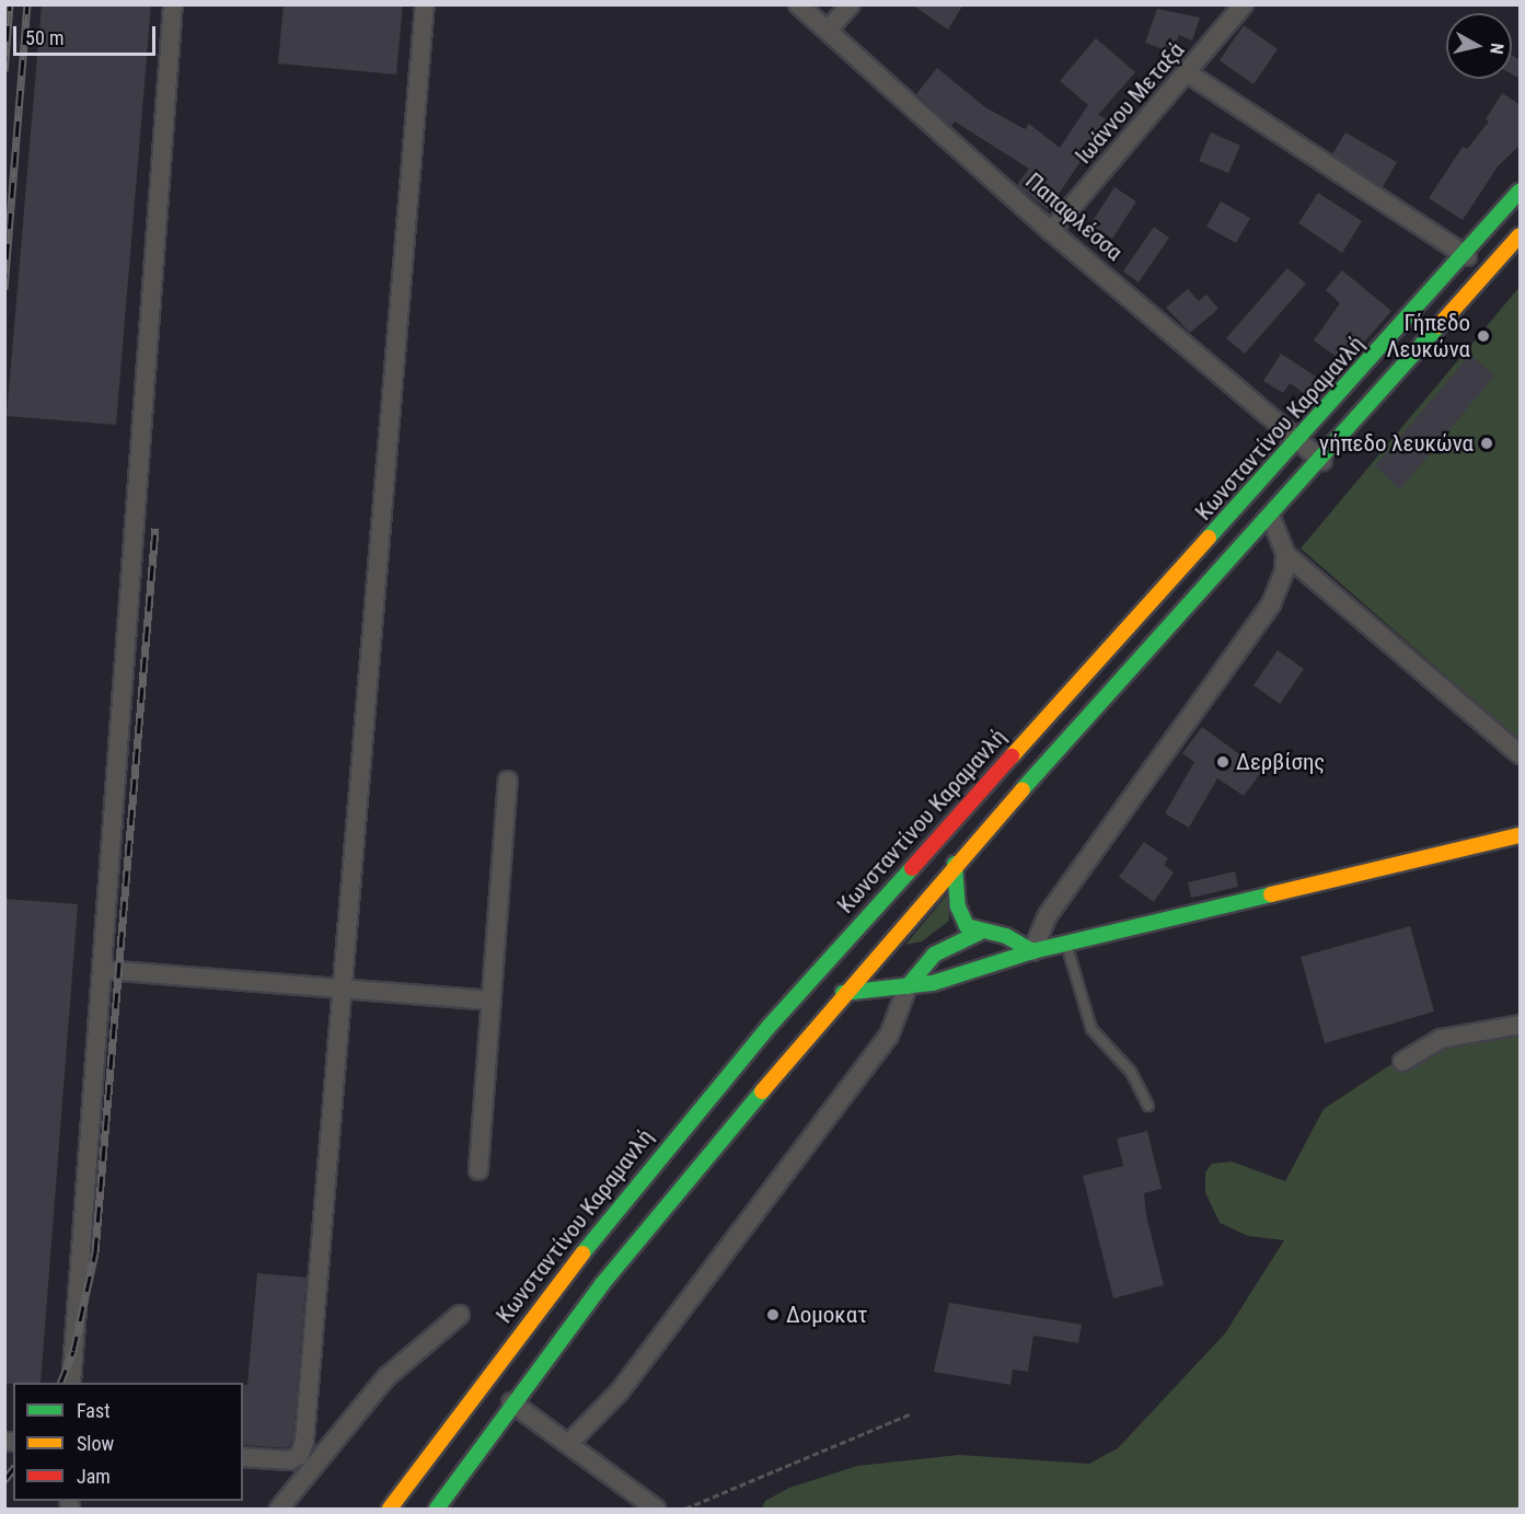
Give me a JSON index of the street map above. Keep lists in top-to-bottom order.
{
  "streets": {
    "main road": ["Κωνσταντίνου Καραμανλή"],
    "street": ["Ιωάννου Μεταξά", "Παπαφλέσσα"]
  },
  "crossings": [
    ["Ιωάννου Μεταξά", "Παπαφλέσσα"],
    ["Παπαφλέσσα", "Κωνσταντίνου Καραμανλή"]
  ],
  "places": [
    "Γήπεδο Λευκώνα",
    "γήπεδο λευκώνα",
    "Δερβίσης",
    "Δομοκατ"
  ],
  "legend": ["Fast", "Slow", "Jam"],
  "scale_bar": "50 m",
  "north": "right"
}
